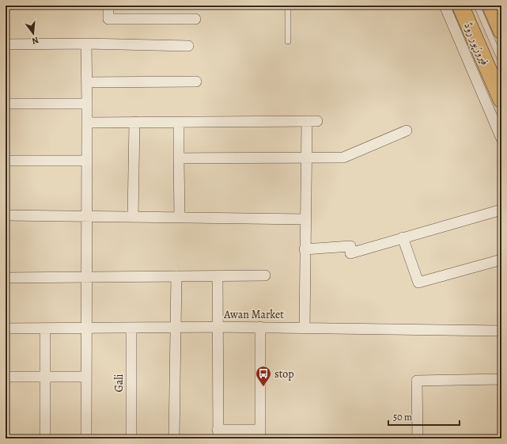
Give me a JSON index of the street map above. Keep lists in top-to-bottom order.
{
  "streets": {
    "main road": ["فیروزپور روڈ"],
    "street": ["Awan Market", "Gali"]
  },
  "crossings": [
    ["Awan Market", "Gali"]
  ],
  "places": {
    "bus stop": ["stop"]
  },
  "scale_bar": "50 m",
  "north": "bottom"
}
